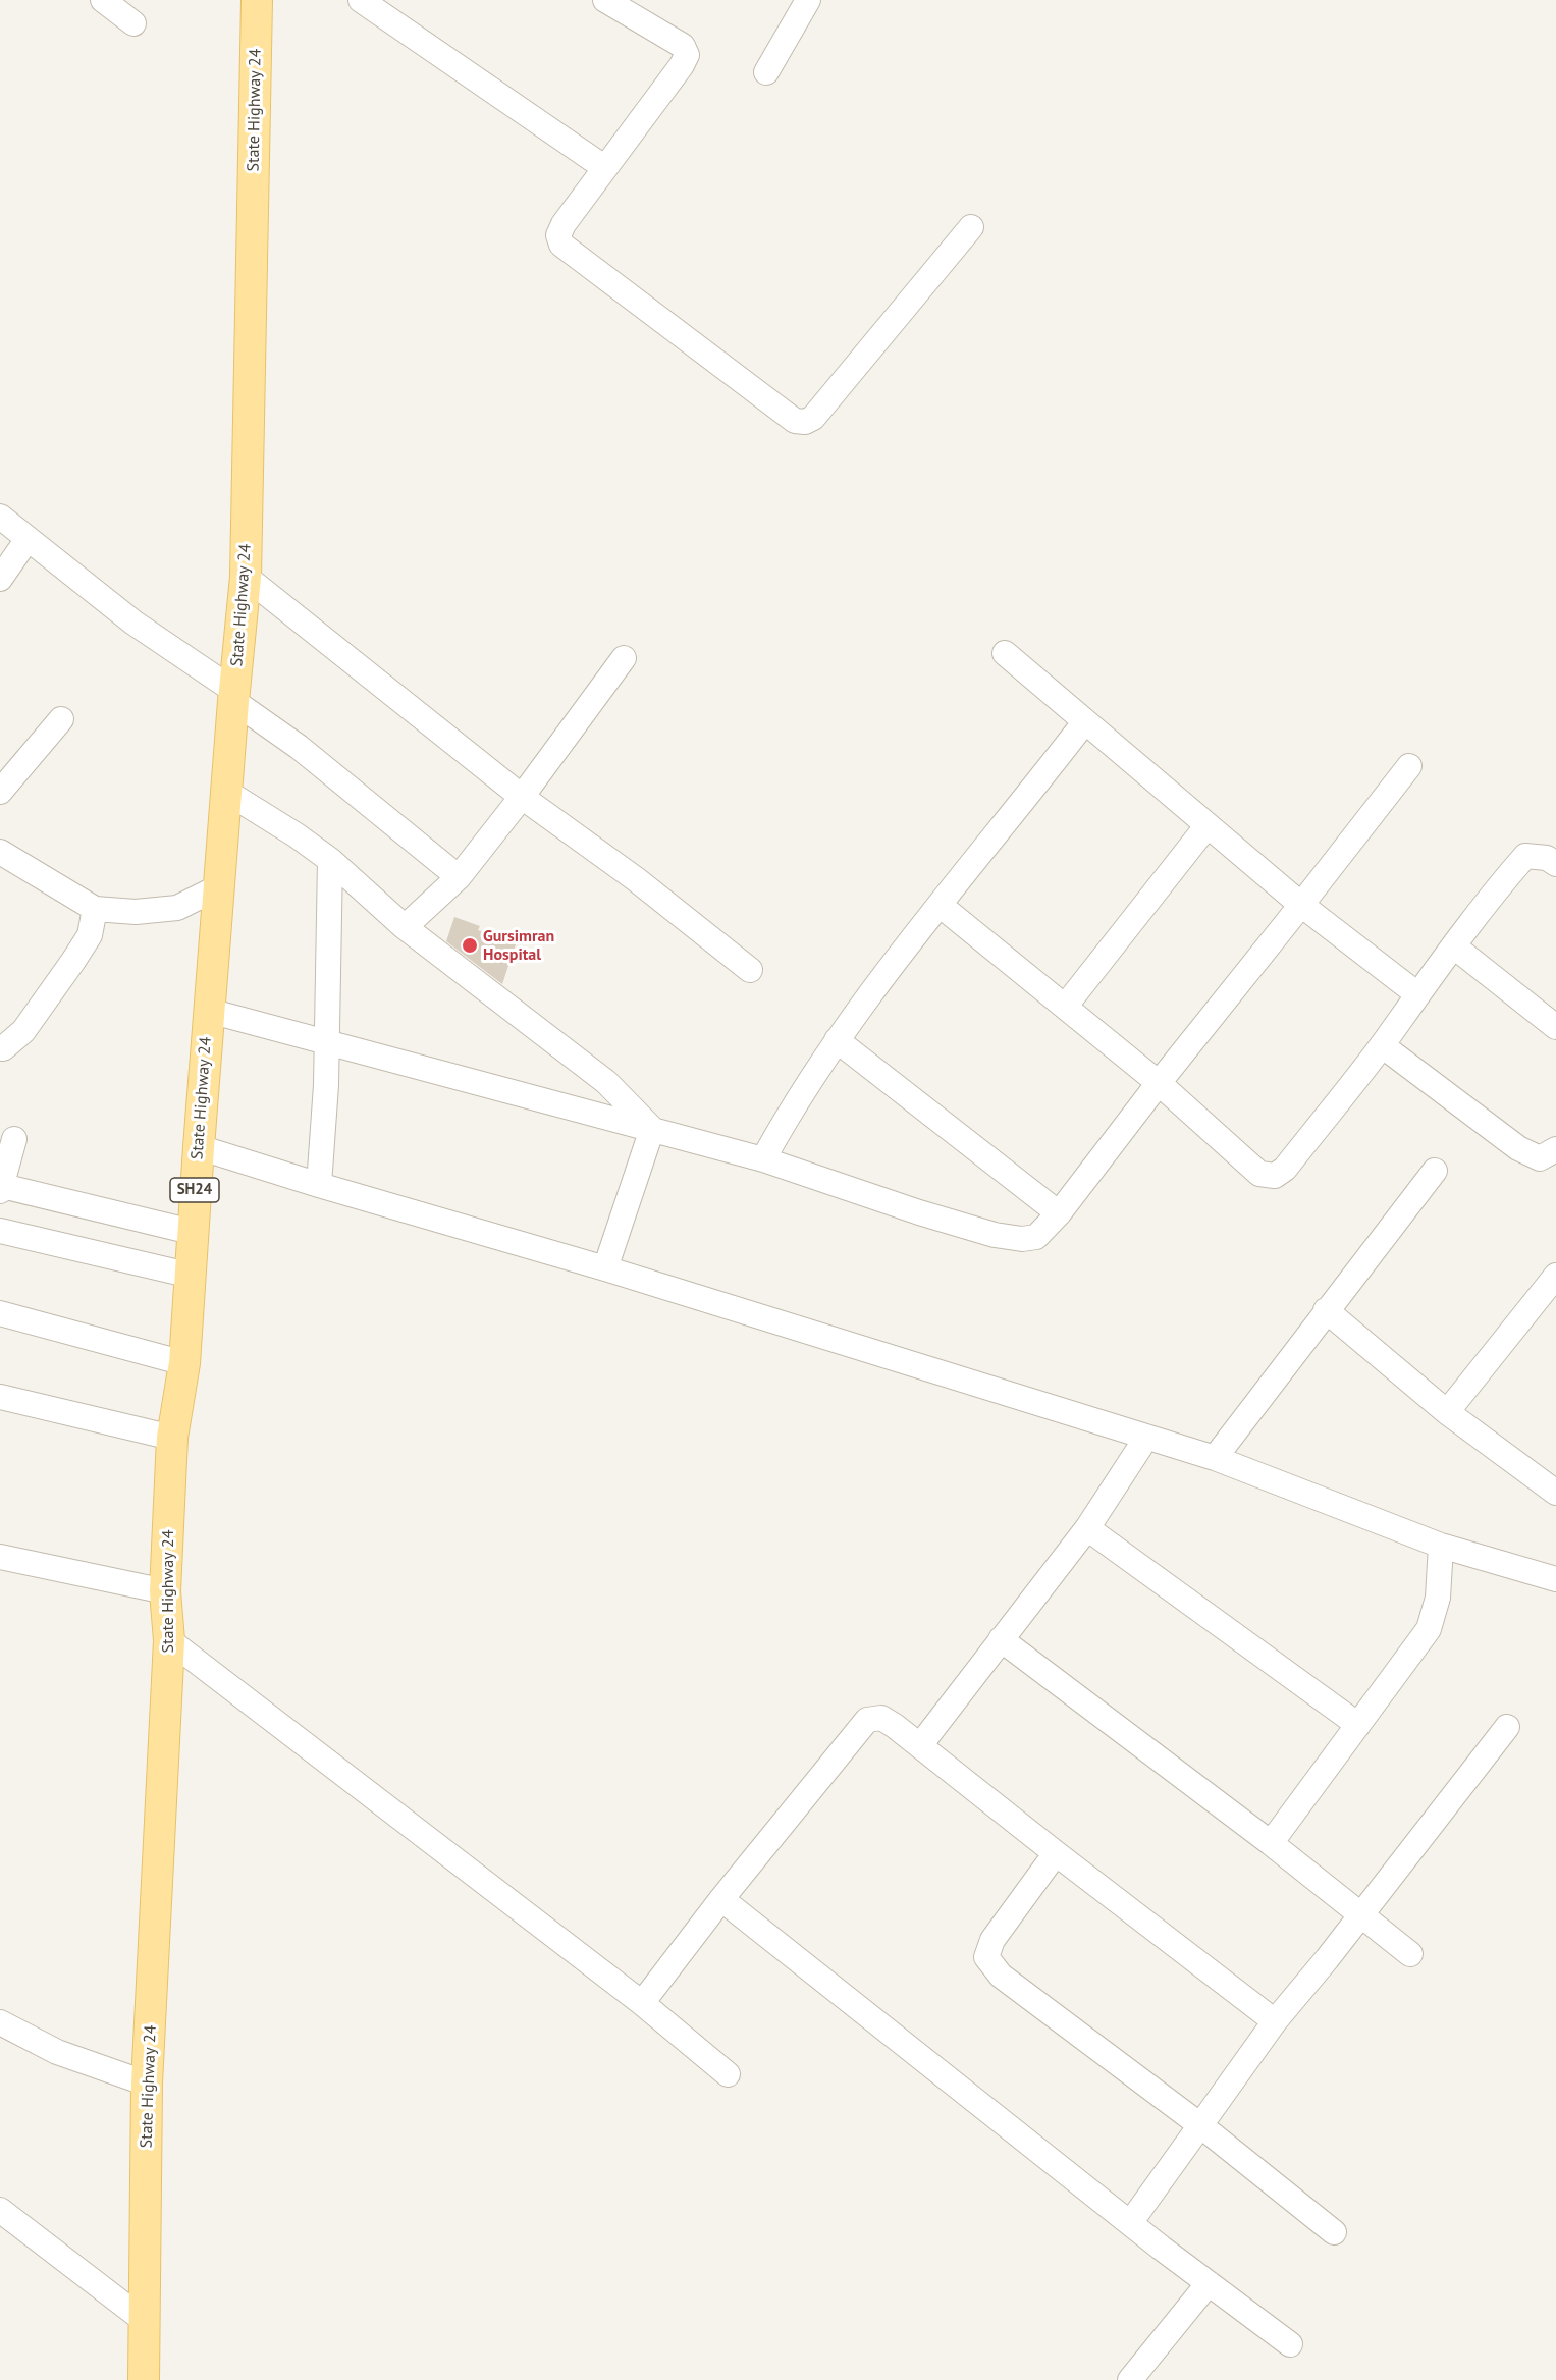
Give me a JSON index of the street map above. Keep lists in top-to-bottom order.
{
  "streets": {
    "main road": ["State Highway 24", "SH24"]
  },
  "places": ["Gursimran Hospital"]
}
